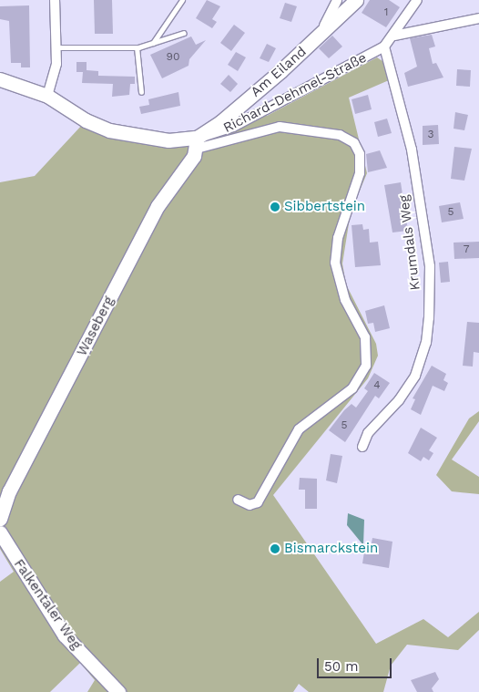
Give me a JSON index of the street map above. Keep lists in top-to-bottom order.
{
  "streets": {
    "street": [
      "Am Eiland",
      "Richard-Dehmel-Straße",
      "Krumdals Weg",
      "Waseberg",
      "Falkentaler Weg"
    ]
  },
  "crossings": [
    ["Am Eiland", "Richard-Dehmel-Straße"],
    ["Am Eiland", "Waseberg"],
    ["Richard-Dehmel-Straße", "Krumdals Weg"],
    ["Richard-Dehmel-Straße", "Waseberg"]
  ],
  "places": ["Sibbertstein", "Bismarckstein"],
  "house_numbers": [
    "1",
    "90",
    "3",
    "5",
    "7",
    "4",
    "5"
  ],
  "scale_bar": "50 m"
}
